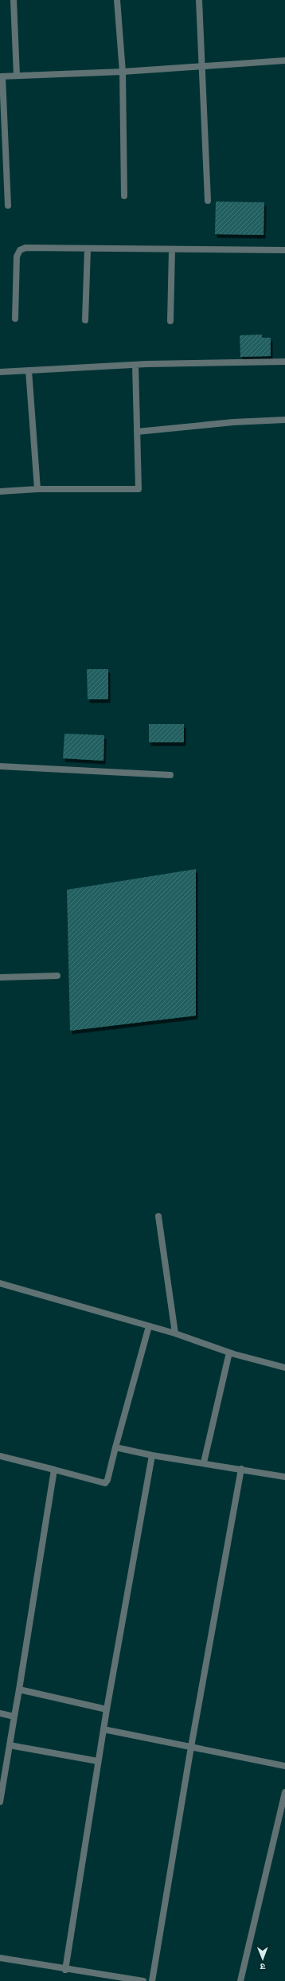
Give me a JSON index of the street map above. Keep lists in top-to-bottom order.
{
  "north": "bottom"
}
